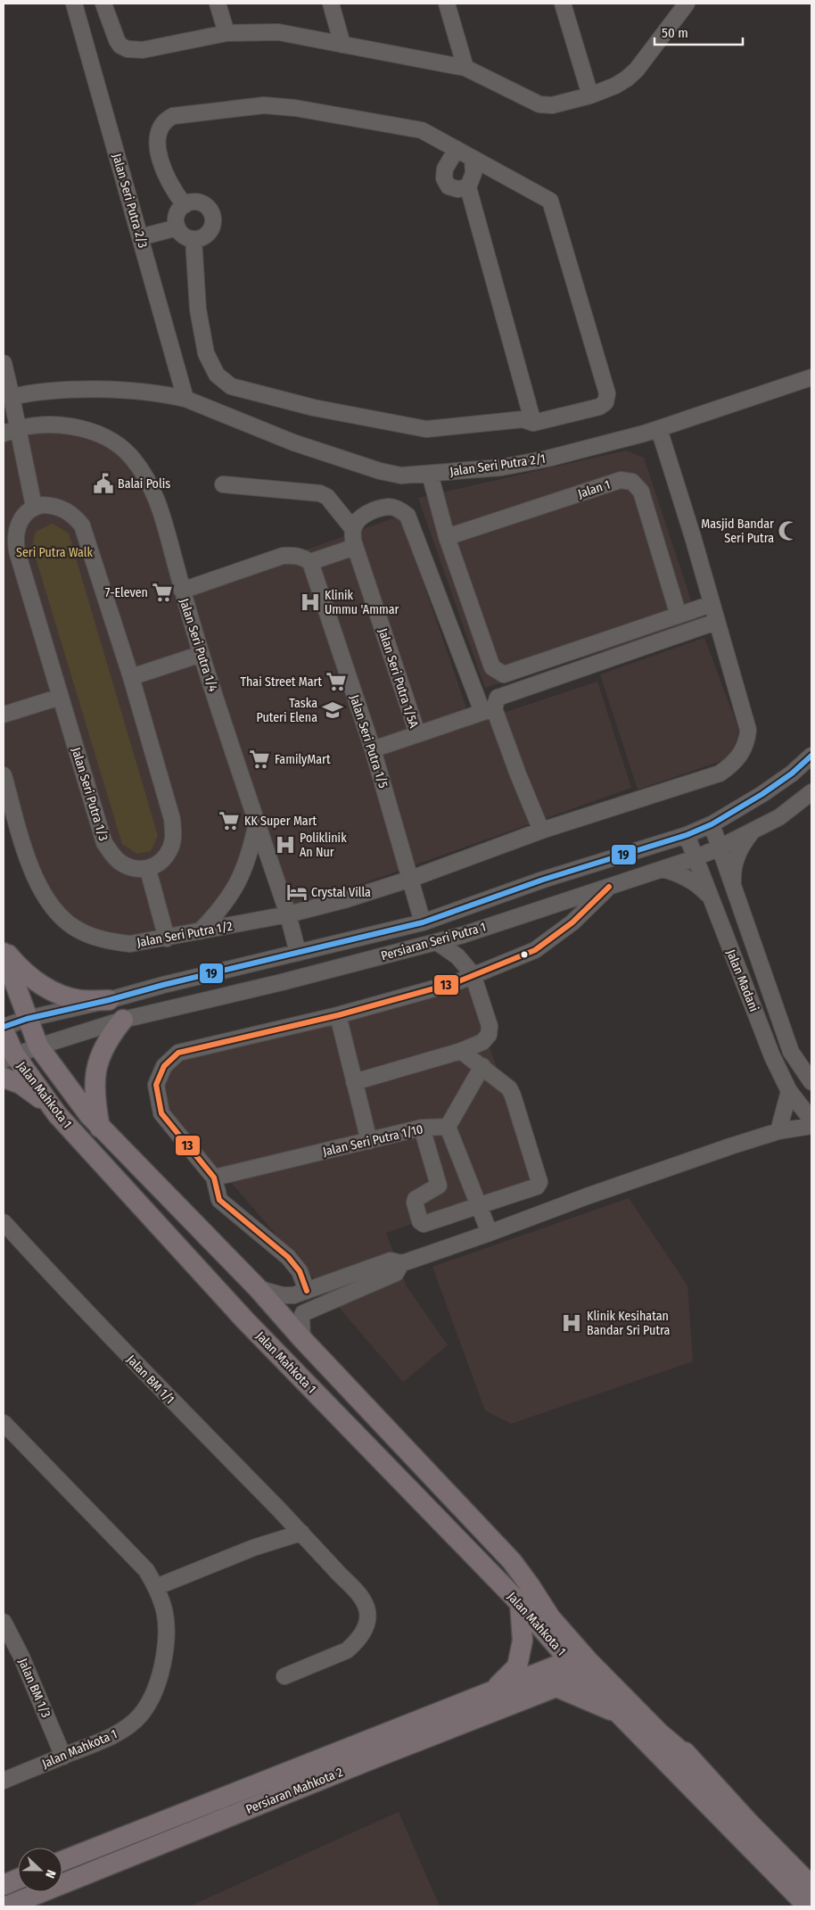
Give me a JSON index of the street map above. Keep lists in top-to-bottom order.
{
  "streets": {
    "main road": ["Jalan Mahkota 1", "Persiaran Mahkota 2"],
    "street": [
      "Jalan Seri Putra 2/3",
      "Jalan Seri Putra 2/1",
      "Jalan 1",
      "Jalan Seri Putra 1/4",
      "Jalan Seri Putra 1/5A",
      "Jalan Seri Putra 1/5",
      "Jalan Seri Putra 1/3",
      "Jalan Seri Putra 1/2",
      "Persiaran Seri Putra 1",
      "Jalan Madani",
      "Jalan Seri Putra 1/10",
      "Jalan BM 1/1",
      "Jalan BM 1/3"
    ]
  },
  "crossings": [
    ["Jalan Seri Putra 2/3", "Jalan Seri Putra 2/1"],
    ["Jalan Seri Putra 2/1", "Jalan Seri Putra 1/2"],
    ["Jalan Seri Putra 1/4", "Jalan Seri Putra 1/2"],
    ["Jalan Seri Putra 1/4", "Persiaran Seri Putra 1"],
    ["Jalan Seri Putra 1/5", "Jalan Seri Putra 1/2"],
    ["Jalan Seri Putra 1/5", "Persiaran Seri Putra 1"],
    ["Persiaran Seri Putra 1", "Jalan Madani"],
    ["Persiaran Seri Putra 1", "Jalan Mahkota 1"],
    ["Jalan Mahkota 1", "Jalan BM 1/3"],
    ["Jalan Mahkota 1", "Persiaran Mahkota 2"]
  ],
  "parks": ["Seri Putra Walk"],
  "places": {
    "public building": ["Balai Polis"],
    "mosque": ["Masjid Bandar Seri Putra"],
    "supermarket": [
      "7-Eleven",
      "Thai Street Mart",
      "FamilyMart",
      "KK Super Mart"
    ],
    "hospital": ["Klinik Ummu 'Ammar", "Poliklinik An Nur", "Klinik Kesihatan Bandar Sri Putra"],
    "school or university": ["Taska Puteri Elena"],
    "hotel": ["Crystal Villa"]
  },
  "lines": ["transit line 19", "transit line 13"],
  "scale_bar": "50 m",
  "north": "right"
}
